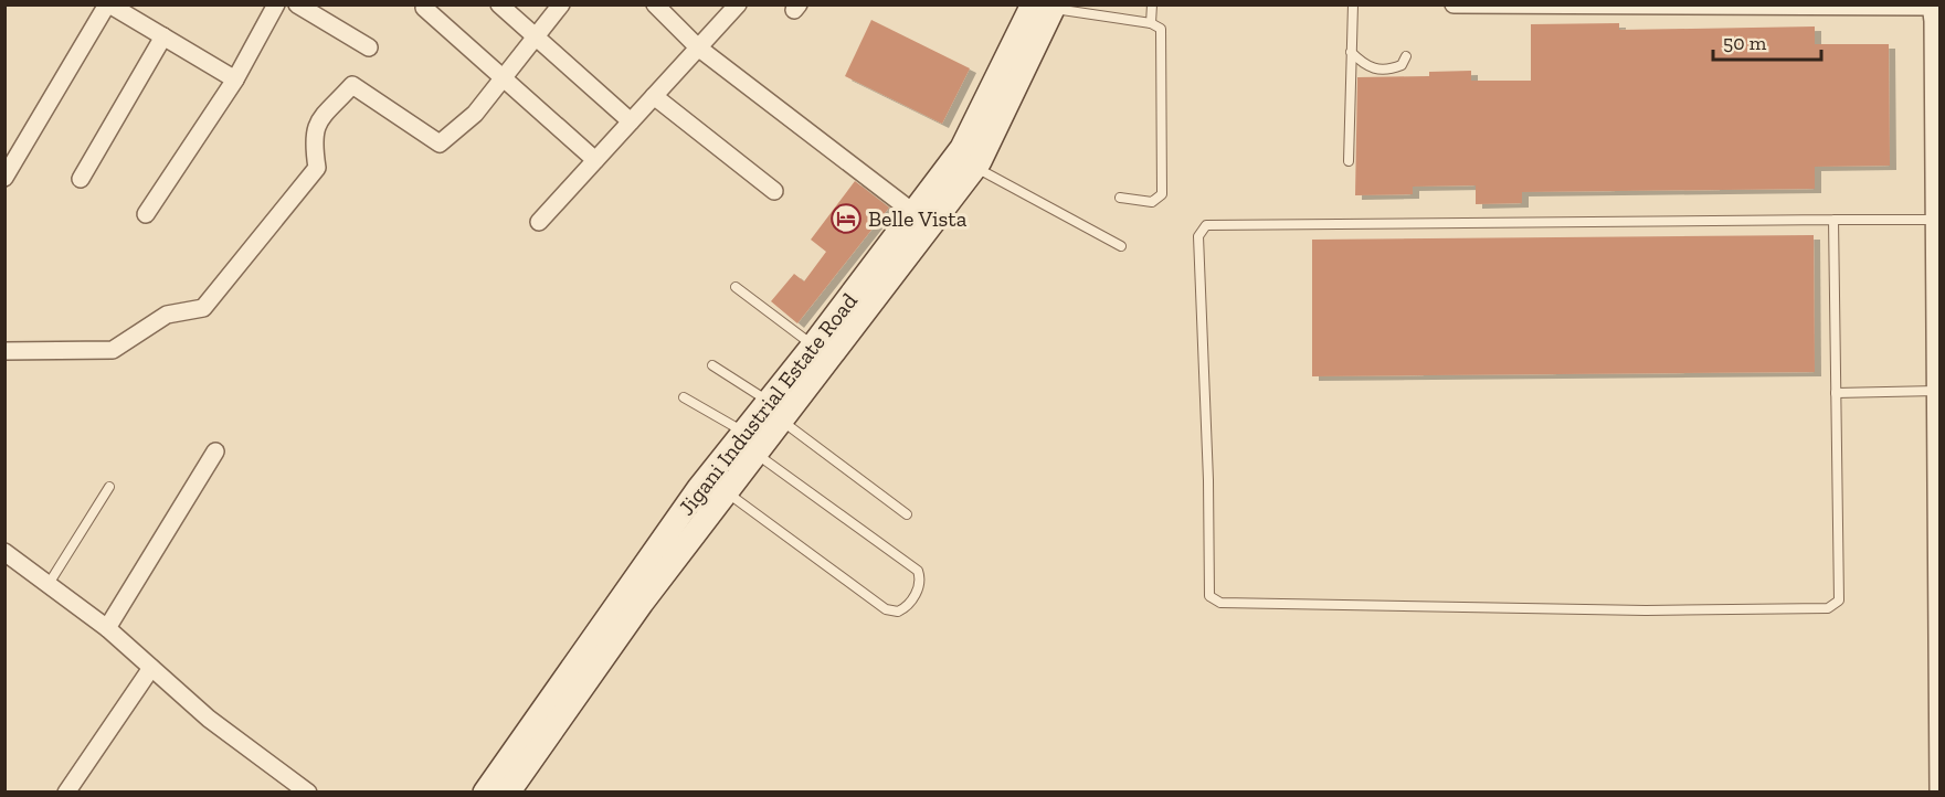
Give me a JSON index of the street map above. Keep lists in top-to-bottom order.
{
  "streets": {
    "main road": ["Jigani Industrial Estate Road"]
  },
  "places": {
    "hotel": ["Belle Vista"]
  },
  "scale_bar": "50 m"
}
